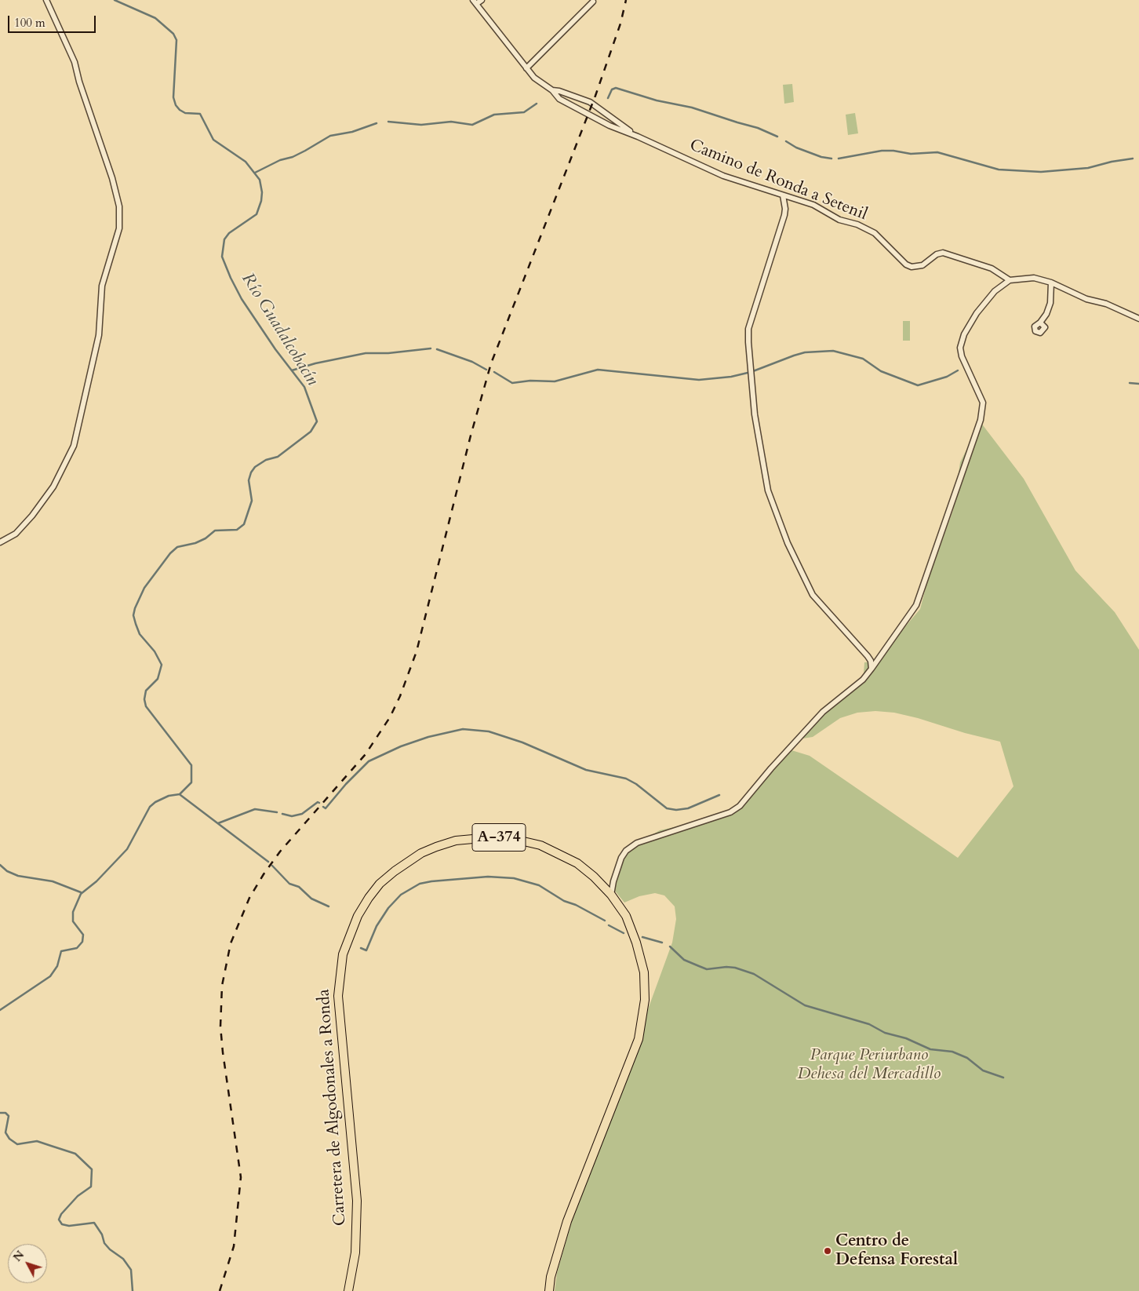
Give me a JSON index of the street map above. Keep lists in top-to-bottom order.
{
  "streets": {
    "main road": ["A-374", "Carretera de Algodonales a Ronda"],
    "street": ["Camino de Ronda a Setenil"]
  },
  "water": ["Río Guadalcobacín"],
  "parks": ["Parque Periurbano Dehesa del Mercadillo"],
  "places": ["Centro de Defensa Forestal"],
  "scale_bar": "100 m",
  "north": "top left"
}
